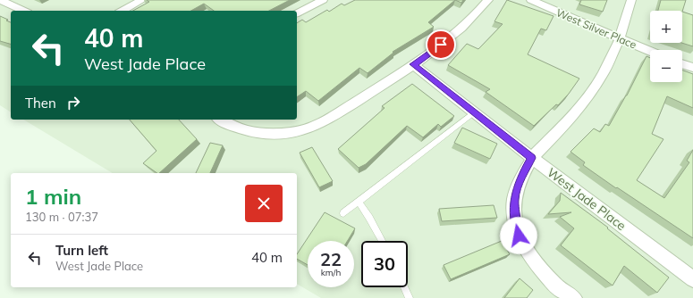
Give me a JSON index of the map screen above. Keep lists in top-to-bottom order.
{
  "streets": {
    "street": ["West Silver Place", "West Jade Place"]
  },
  "page": {
    "map_buttons": ["+", "−"],
    "turn": ["40 m", "West Jade Place"],
    "then": "Then",
    "heading": ["1 min", "130 m · 07:37"],
    "list": [
      {
        "name": "Turn left",
        "note": "West Jade Place",
        "value": "40 m"
      }
    ],
    "speed": "22 km/h",
    "limit": "30"
  }
}
